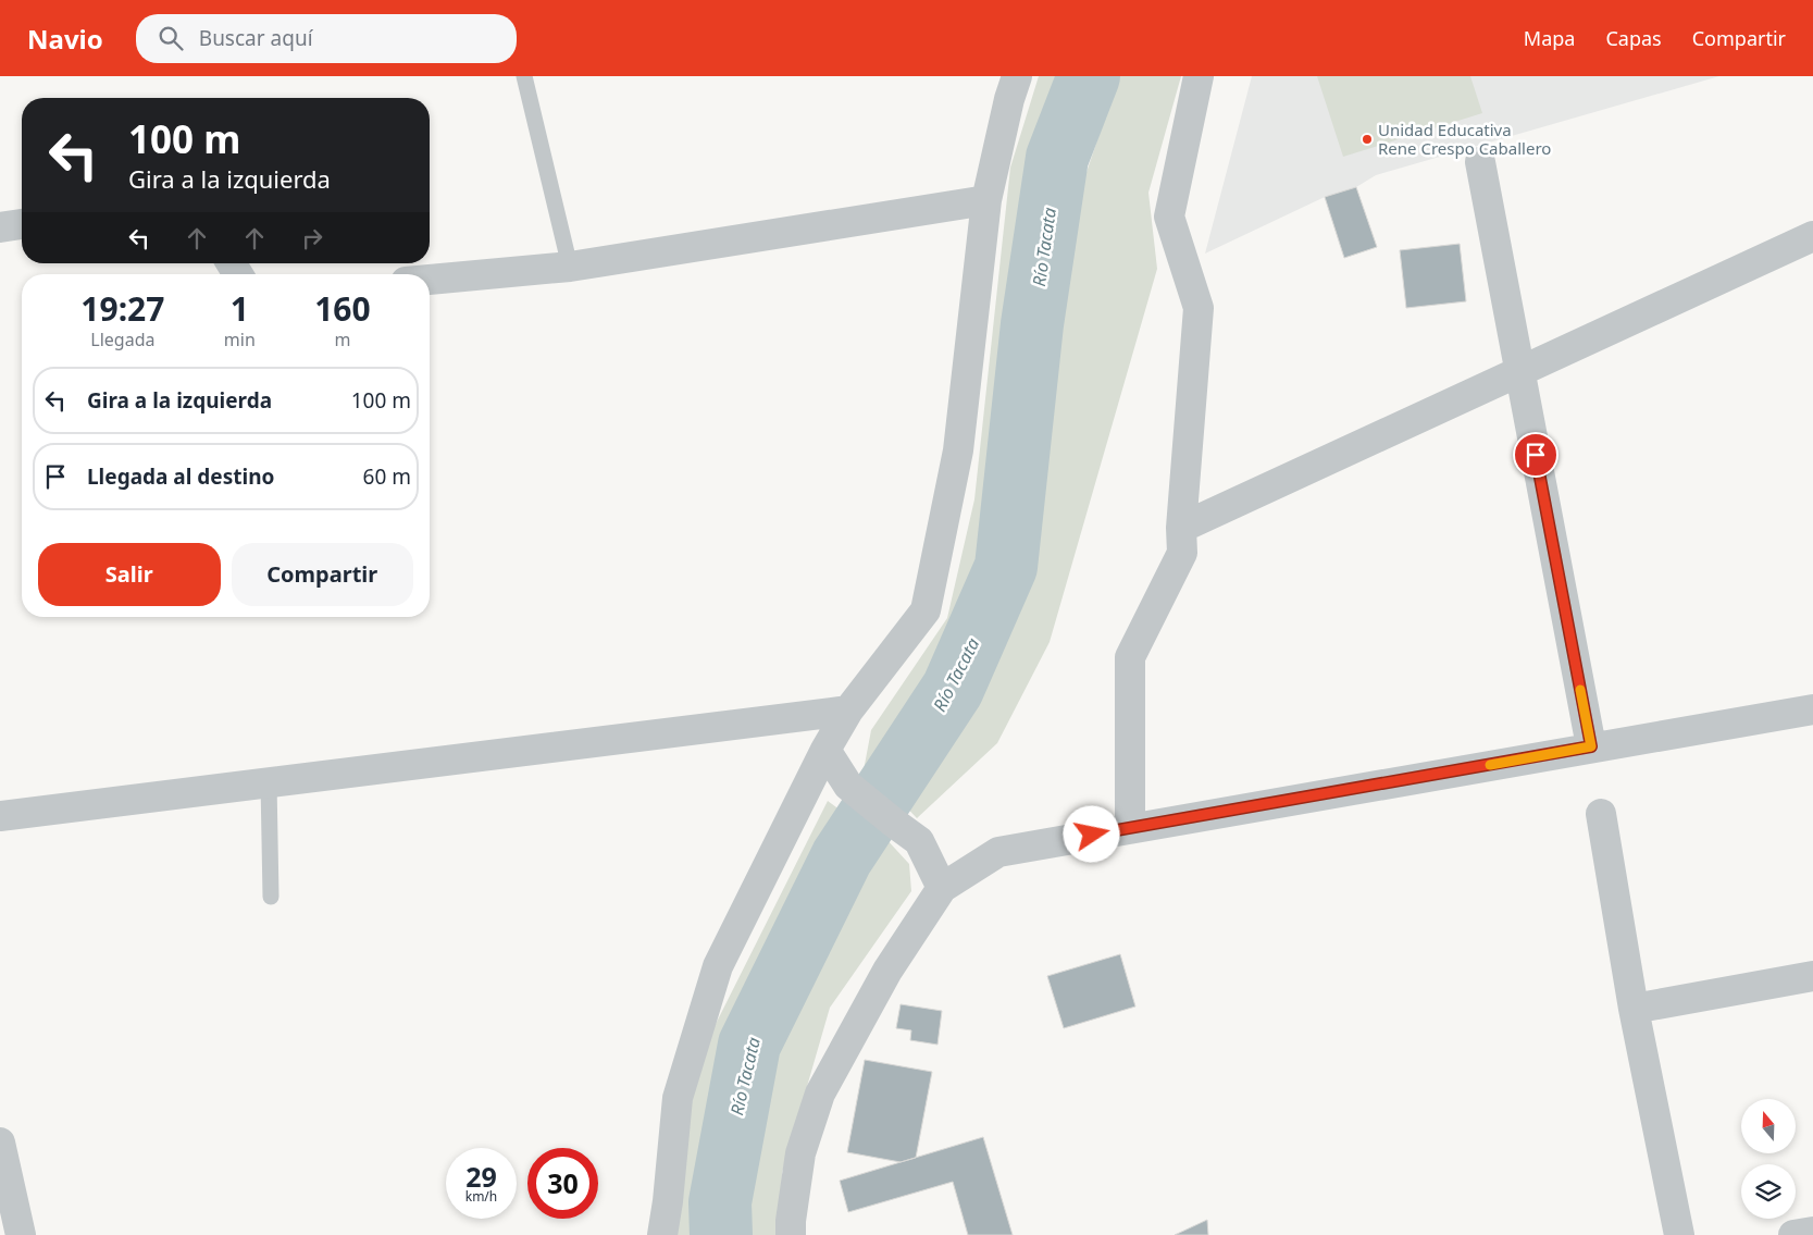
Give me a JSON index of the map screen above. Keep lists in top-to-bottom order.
{
  "water": ["Río Tacata"],
  "places": ["Unidad Educativa Rene Crespo Caballero"],
  "north": "top",
  "page": {
    "header": "Navio",
    "search": "Buscar aquí",
    "nav": ["Mapa", "Capas", "Compartir"],
    "turn": ["100 m", "Gira a la izquierda"],
    "eta": [
      "19:27",
      "Llegada",
      "1",
      "min",
      "160",
      "m"
    ],
    "list": [
      {
        "name": "Gira a la izquierda",
        "value": "100 m"
      },
      {
        "name": "Llegada al destino",
        "value": "60 m"
      }
    ],
    "buttons": ["Salir", "Compartir"],
    "speed": "29 km/h",
    "limit": "30"
  }
}
